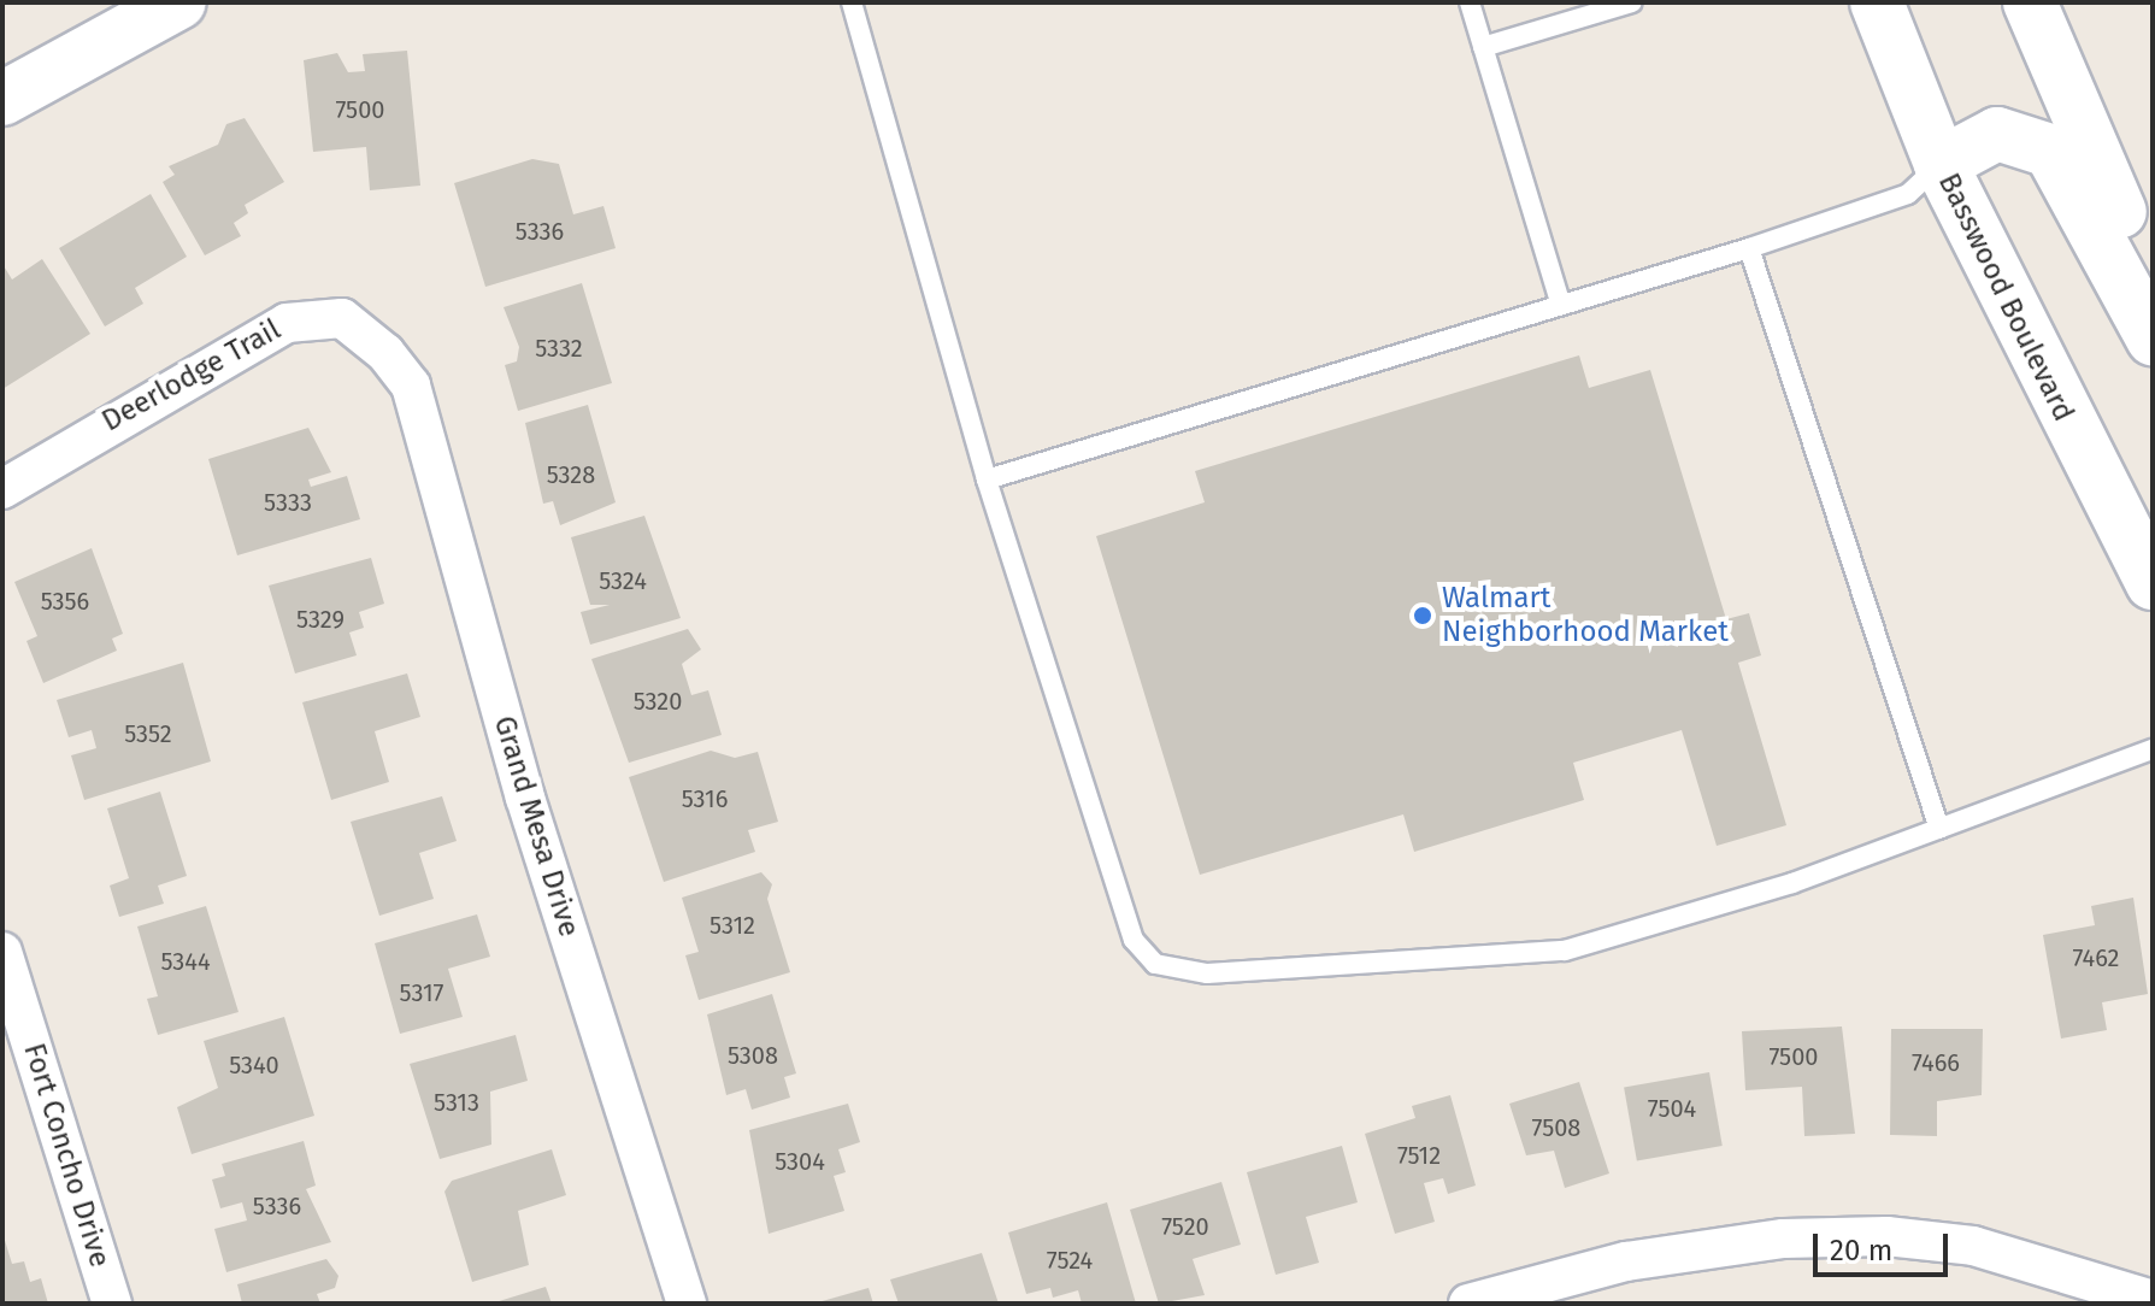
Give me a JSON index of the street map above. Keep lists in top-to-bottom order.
{
  "streets": {
    "main road": ["Basswood Boulevard"],
    "street": ["Deerlodge Trail", "Grand Mesa Drive", "Fort Concho Drive"]
  },
  "crossings": [
    ["Deerlodge Trail", "Grand Mesa Drive"]
  ],
  "places": ["Walmart Neighborhood Market"],
  "house_numbers": [
    "7500",
    "5336",
    "5332",
    "5328",
    "5333",
    "5324",
    "5356",
    "5329",
    "5320",
    "5352",
    "5316",
    "5312",
    "7462",
    "5344",
    "5317",
    "5308",
    "7500",
    "7466",
    "5340",
    "5313",
    "7504",
    "7508",
    "7512",
    "5304",
    "5336",
    "7520",
    "7524"
  ],
  "scale_bar": "20 m"
}
